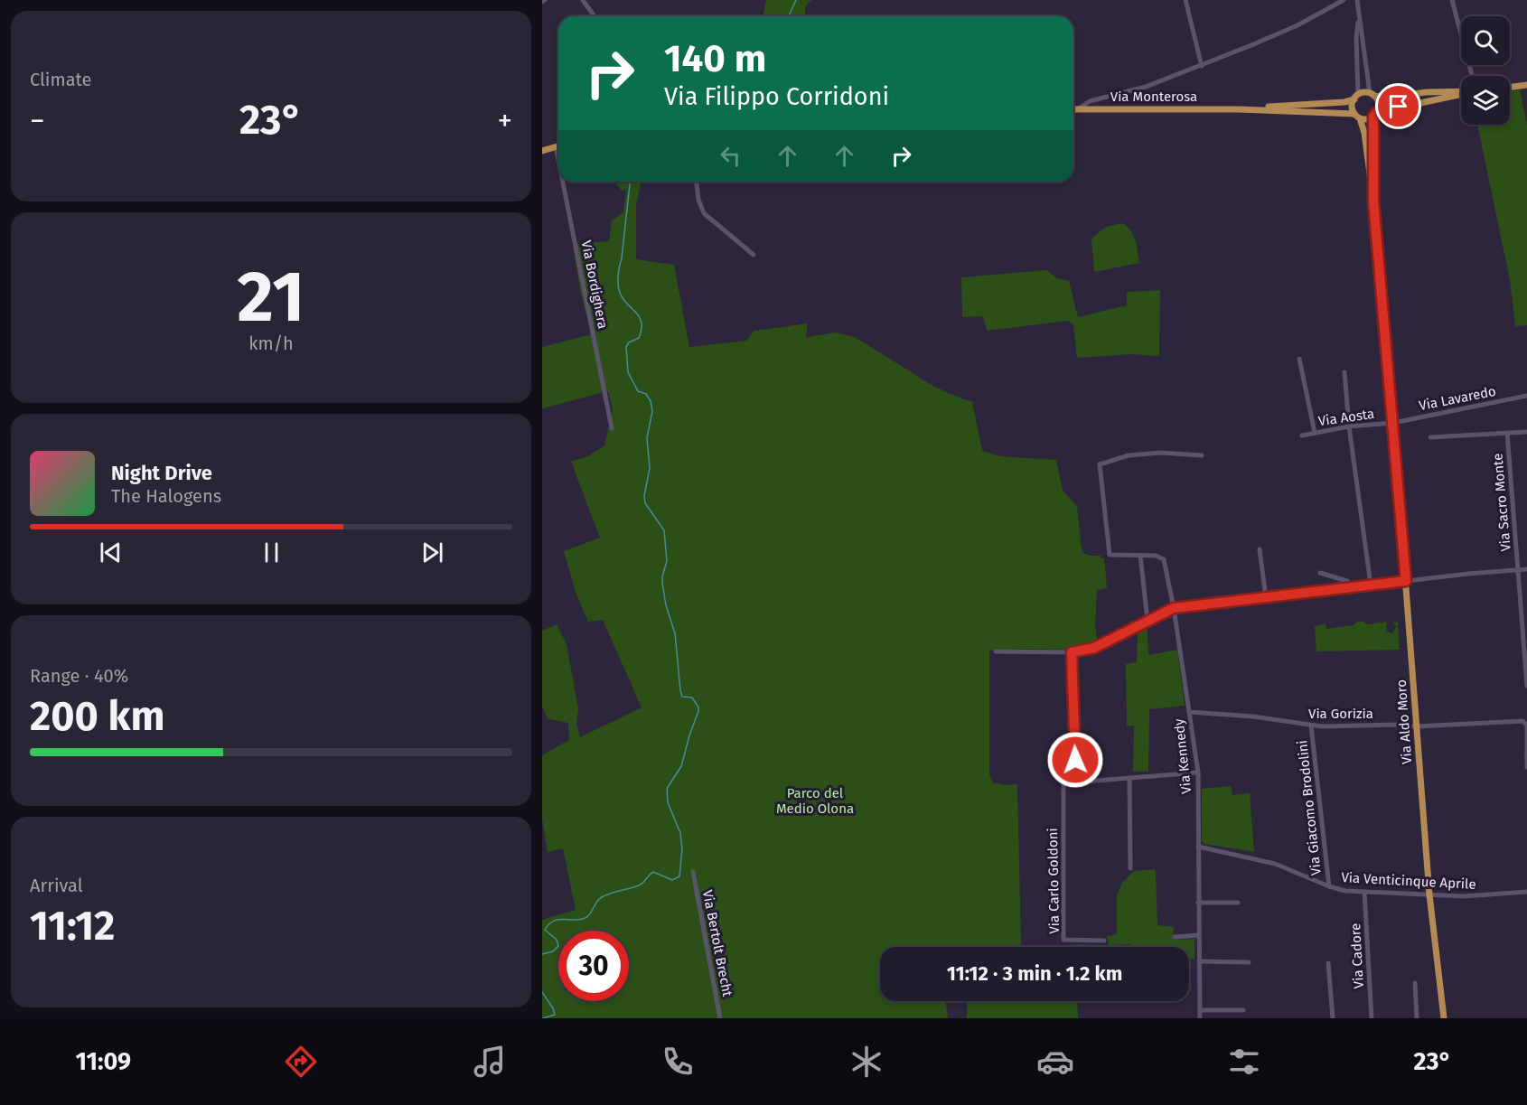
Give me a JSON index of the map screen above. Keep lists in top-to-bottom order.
{
  "streets": {
    "main road": ["Via Monterosa", "Via Aldo Moro"],
    "street": [
      "Via Bordighera",
      "Via Lavaredo",
      "Via Aosta",
      "Via Sacro Monte",
      "Via Gorizia",
      "Via Kennedy",
      "Via Giacomo Brodolini",
      "Via Carlo Goldoni",
      "Via Venticinque Aprile",
      "Via Bertolt Brecht",
      "Via Cadore"
    ]
  },
  "crossings": [
    ["Via Lavaredo", "Via Aosta"],
    ["Via Lavaredo", "Via Aldo Moro"],
    ["Via Aosta", "Via Aldo Moro"],
    ["Via Gorizia", "Via Aldo Moro"],
    ["Via Gorizia", "Via Kennedy"],
    ["Via Gorizia", "Via Giacomo Brodolini"],
    ["Via Aldo Moro", "Via Venticinque Aprile"],
    ["Via Kennedy", "Via Venticinque Aprile"],
    ["Via Giacomo Brodolini", "Via Venticinque Aprile"],
    ["Via Venticinque Aprile", "Via Cadore"]
  ],
  "parks": ["Parco del Medio Olona"],
  "page": {
    "tile": [
      "Climate",
      ["21", "km/h"],
      ["Range · 40%", "200 km"],
      ["Arrival", "11:12"]
    ],
    "turn": ["140 m", "Via Filippo Corridoni"],
    "heat": ["−", "23°", "+"],
    "song": ["Night Drive", "The Halogens"],
    "limit": "30",
    "trip": "11:12 · 3 min · 1.2 km",
    "tabs": ["11:09", "23°"]
  }
}
